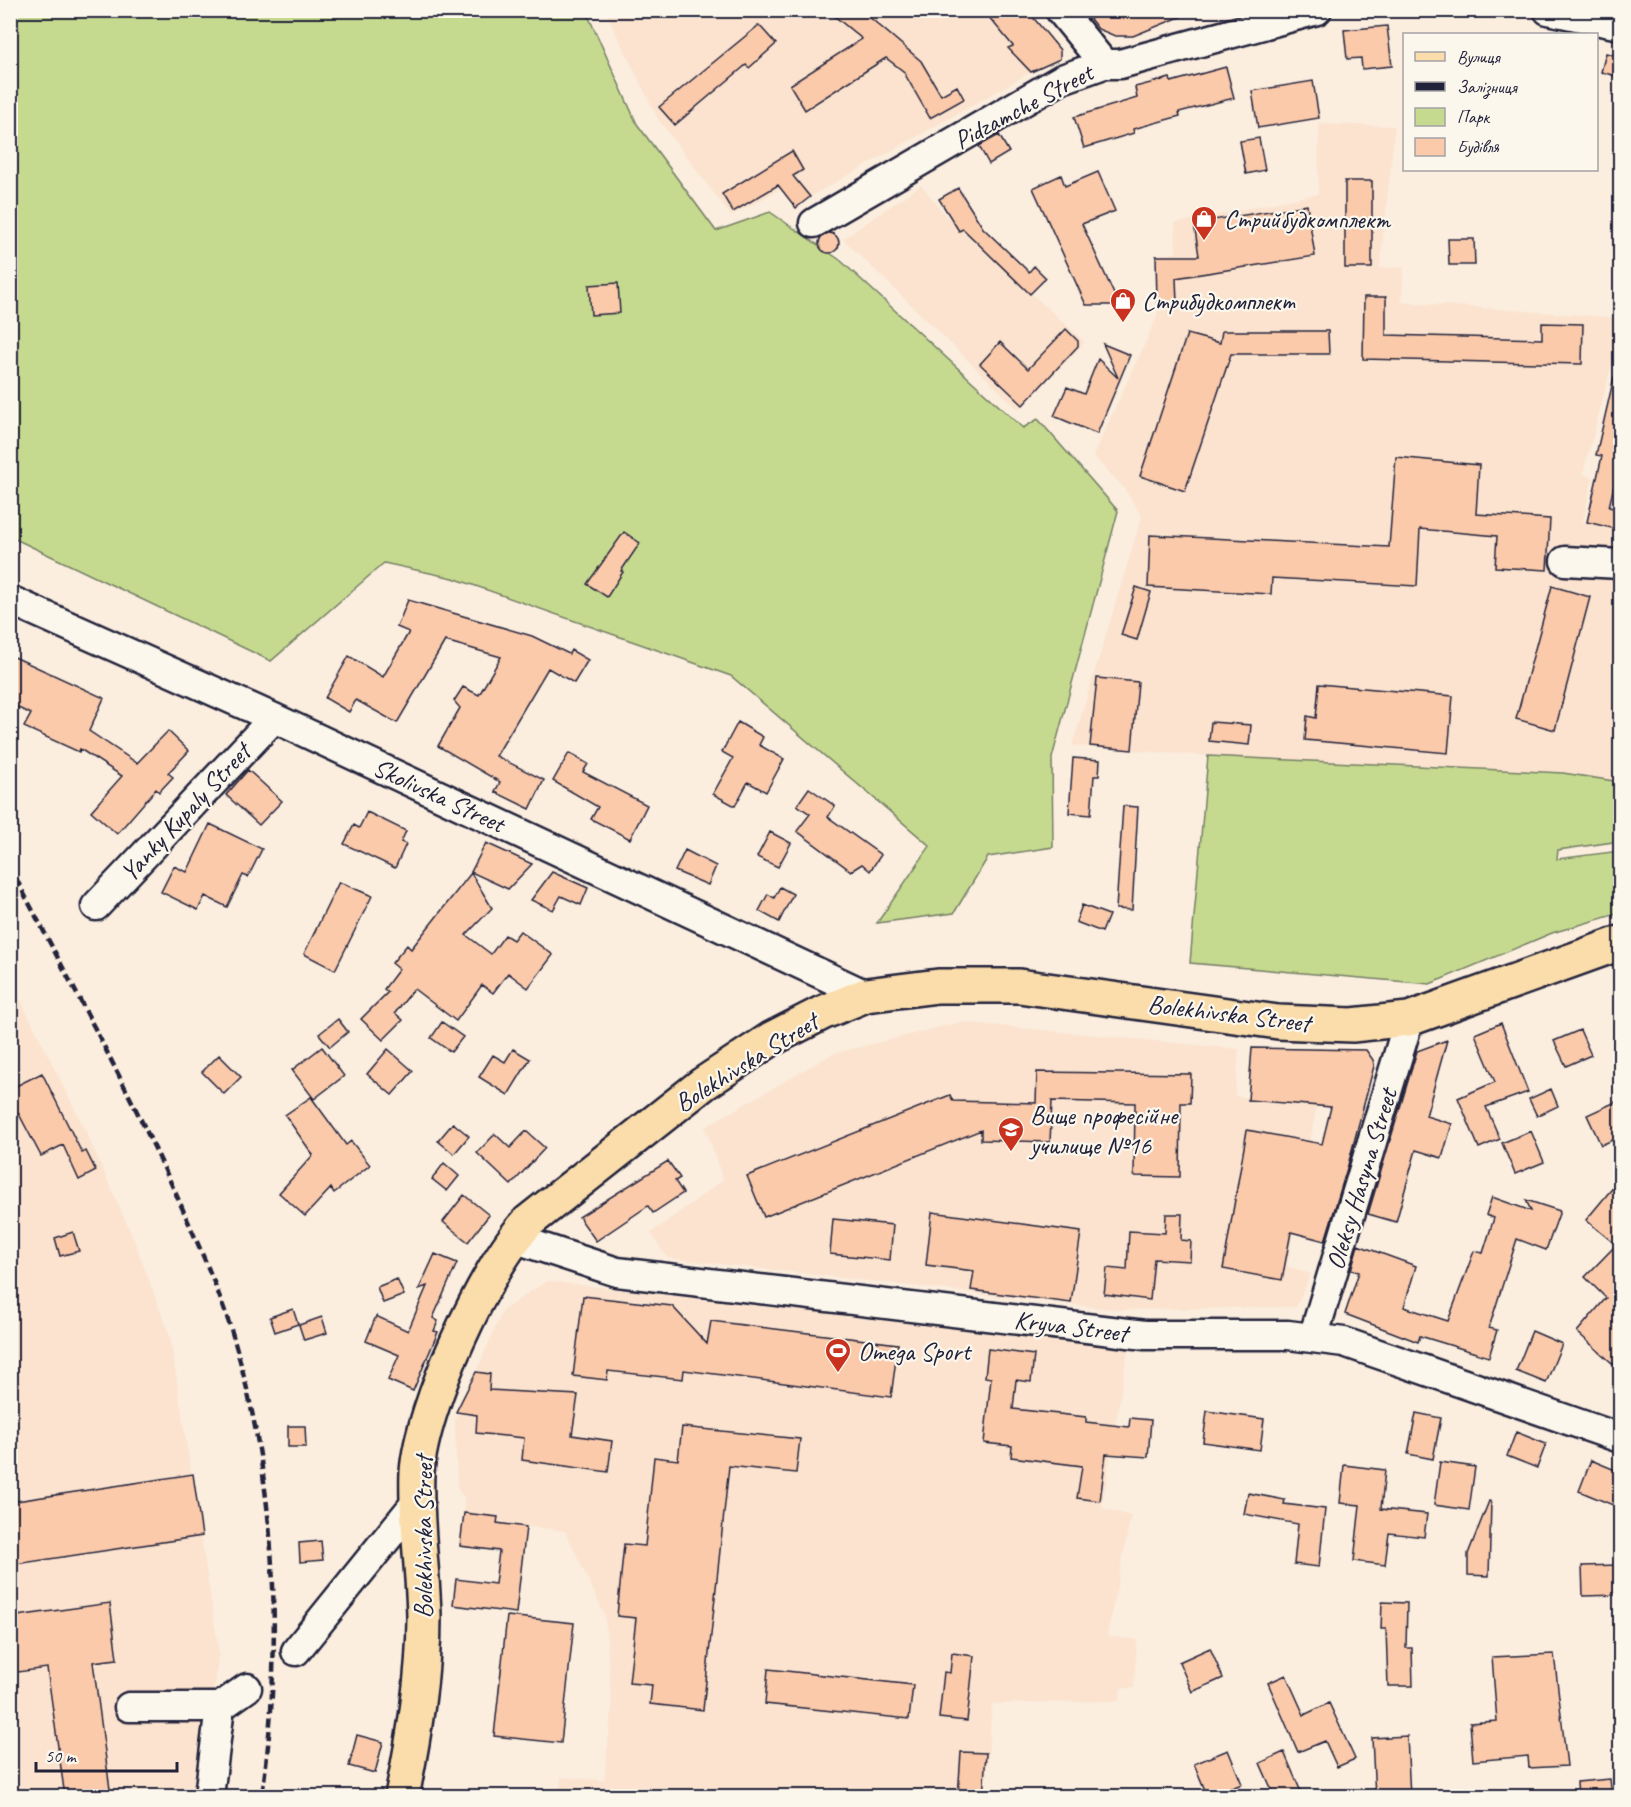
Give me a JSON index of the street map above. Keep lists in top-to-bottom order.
{
  "streets": {
    "main road": ["Bolekhivska Street"],
    "street": [
      "Pidzamche Street",
      "Skolivska Street",
      "Yanky Kupaly Street",
      "Oleksy Hasyna Street",
      "Kryva Street"
    ]
  },
  "crossings": [
    ["Skolivska Street", "Yanky Kupaly Street"],
    ["Skolivska Street", "Bolekhivska Street"],
    ["Bolekhivska Street", "Oleksy Hasyna Street"],
    ["Bolekhivska Street", "Kryva Street"],
    ["Oleksy Hasyna Street", "Kryva Street"]
  ],
  "places": {
    "shop": ["Стрийбудкомплект", "Стрибудкомплект"],
    "school or university": ["Вище професійне училище №16"],
    "sports": ["Omega Sport"]
  },
  "legend": [
    "Вулиця",
    "Залізниця",
    "Парк",
    "Будівля"
  ],
  "scale_bar": "50 m"
}
